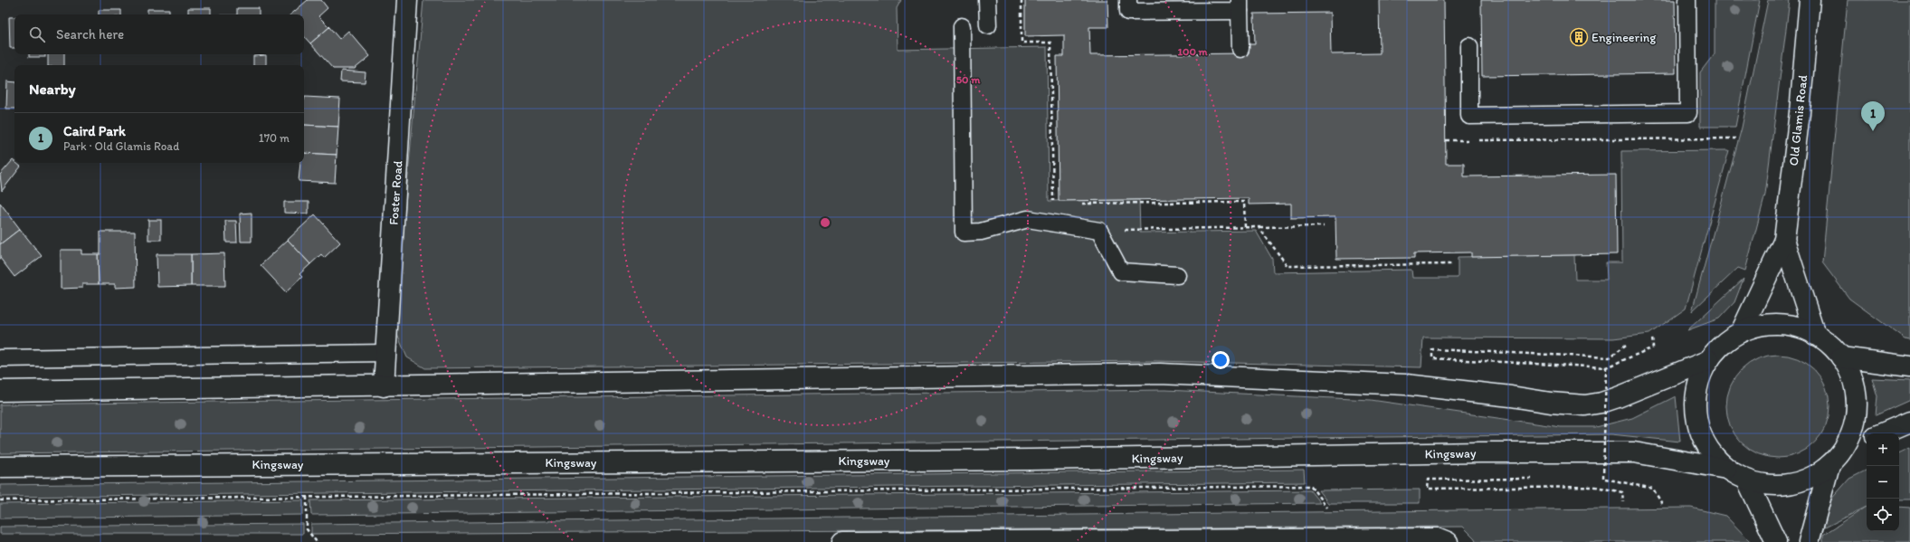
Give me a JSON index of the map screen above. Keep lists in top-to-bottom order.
{
  "streets": {
    "main road": ["Old Glamis Road", "Foster Road", "Kingsway"]
  },
  "places": {
    "building": ["Engineering"]
  },
  "page": {
    "search": "Search here",
    "heading": "Nearby",
    "pins": "1",
    "list": [
      {
        "mark": "1",
        "name": "Caird Park",
        "note": "Park · Old Glamis Road",
        "value": "170 m"
      }
    ],
    "map_buttons": ["+", "−"]
  },
  "rings": ["100 m", "50 m"]
}
